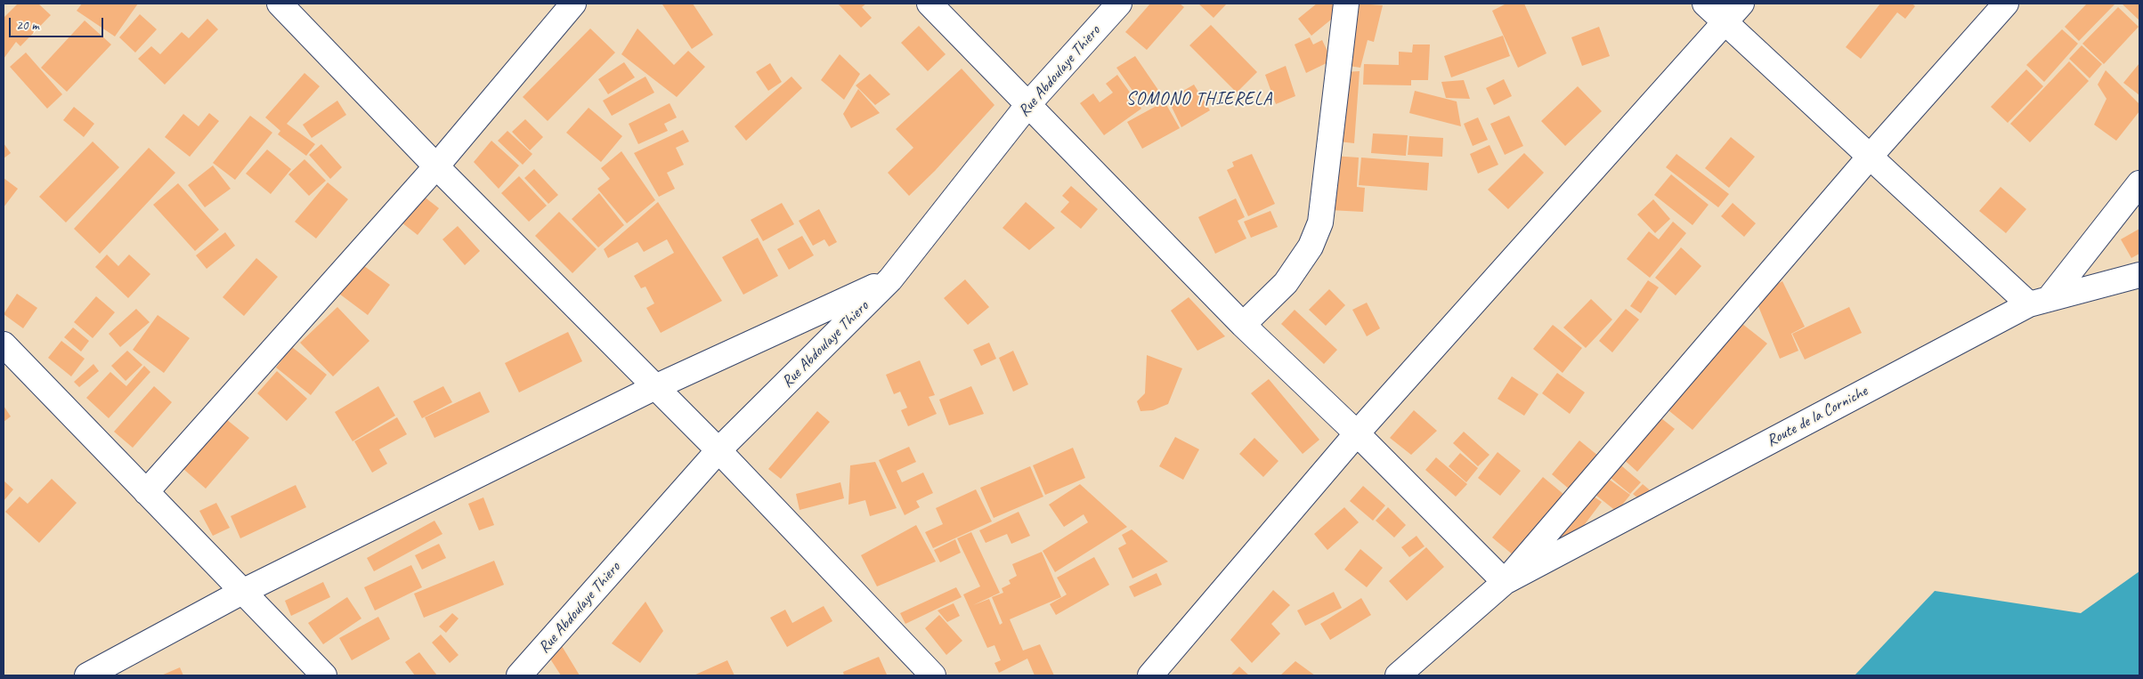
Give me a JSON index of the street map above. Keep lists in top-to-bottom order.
{
  "streets": {
    "street": ["Rue Abdoulaye Thiero", "Route de la Corniche"]
  },
  "districts": ["SOMONO THIERELA"],
  "scale_bar": "20 m"
}
